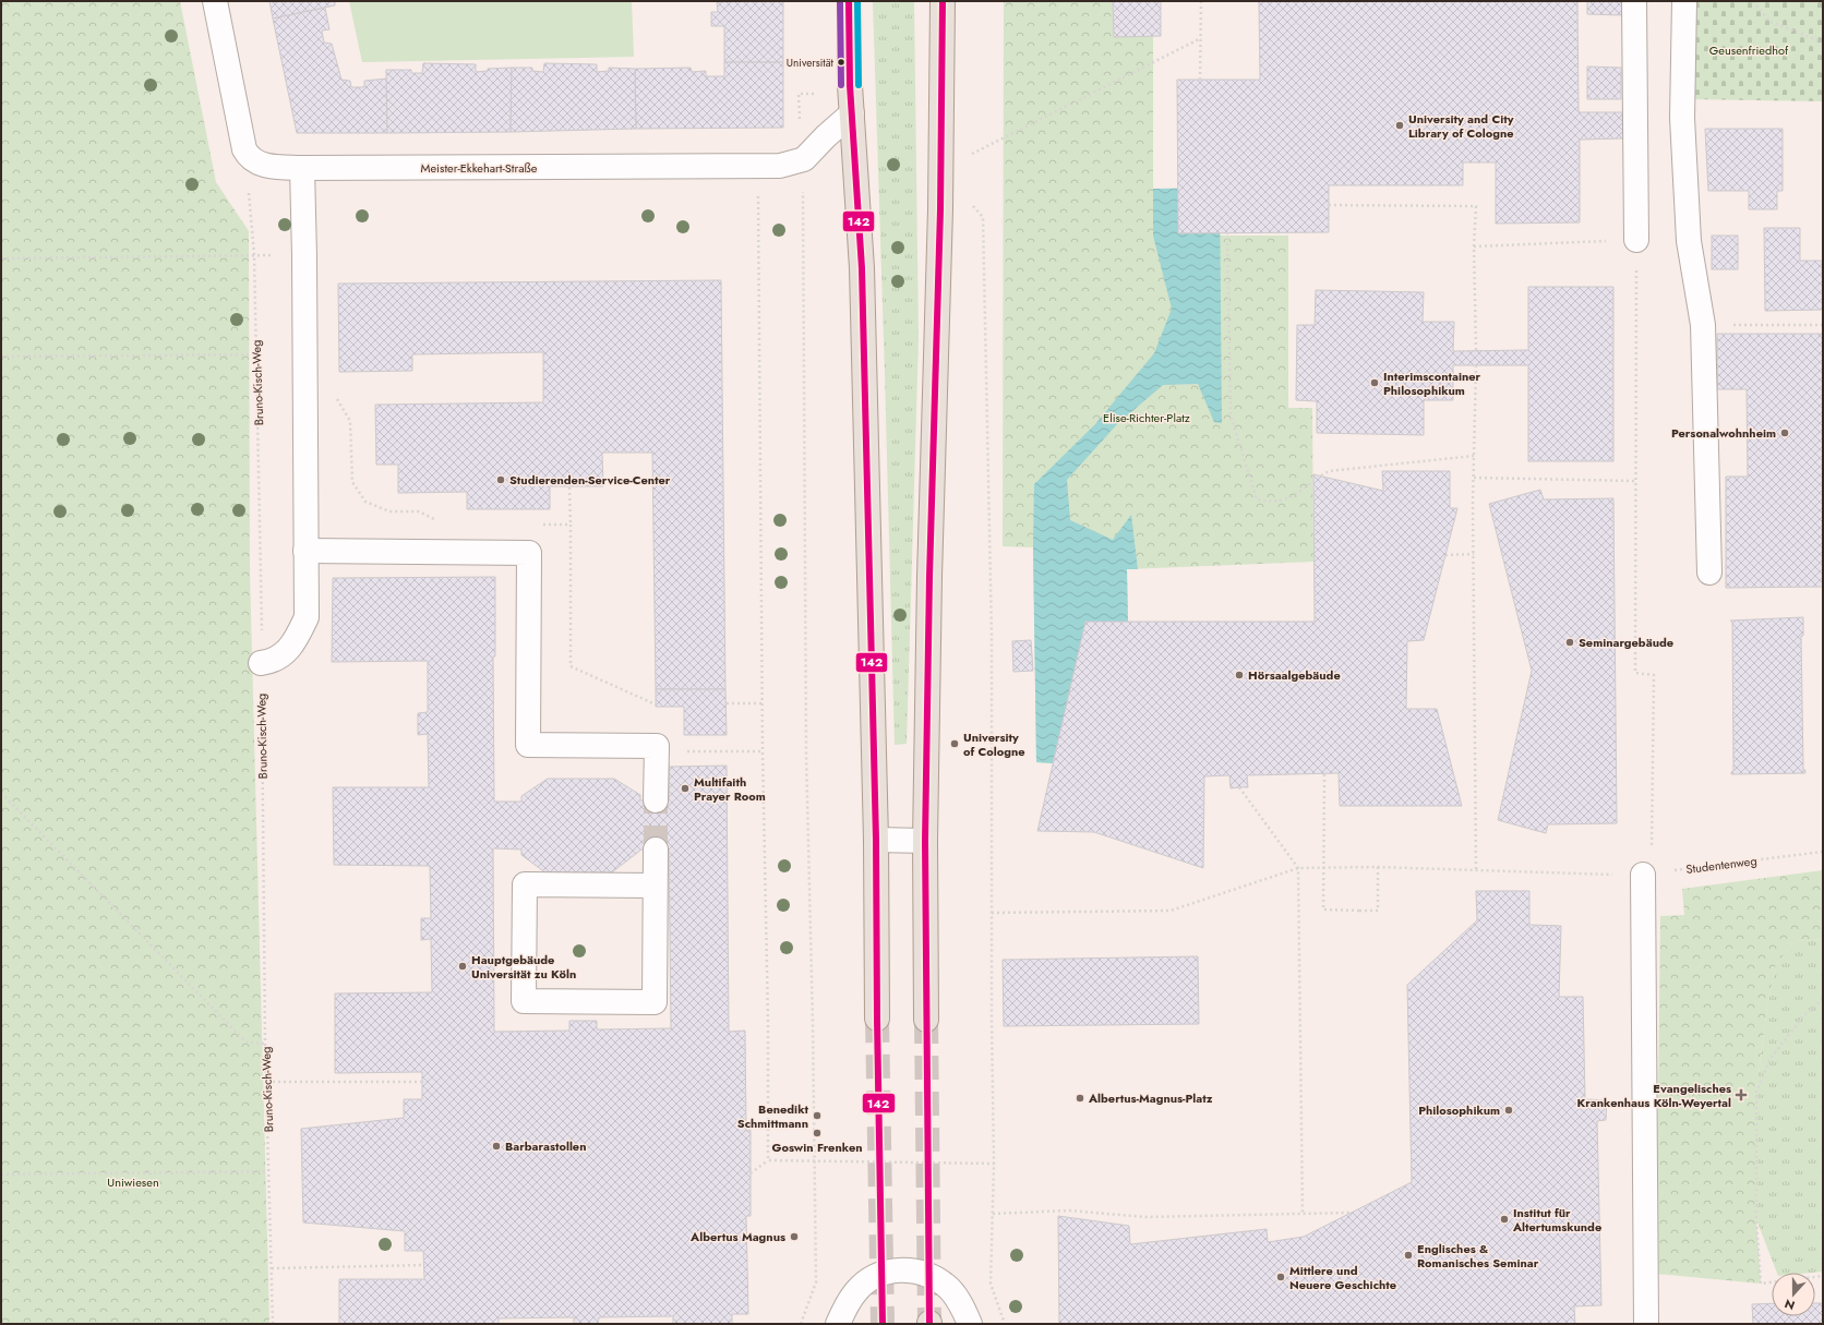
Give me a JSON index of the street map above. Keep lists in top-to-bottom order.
{
  "streets": {
    "street": ["Meister-Ekkehart-Straße"],
    "path": ["Bruno-Kisch-Weg", "Studentenweg"]
  },
  "crossings": [
    ["Meister-Ekkehart-Straße", "Bruno-Kisch-Weg"]
  ],
  "parks": ["Geusenfriedhof", "Elise-Richter-Platz", "Uniwiesen"],
  "places": {
    "other": [
      "Universität",
      "University and City Library of Cologne",
      "Interimscontainer Philosophikum",
      "Personalwohnheim",
      "Studierenden-Service-Center",
      "Seminargebäude",
      "Hörsaalgebäude",
      "University of Cologne",
      "Multifaith Prayer Room",
      "Hauptgebäude Universität zu Köln",
      "Albertus-Magnus-Platz",
      "Philosophikum",
      "Benedikt Schmittmann",
      "Goswin Frenken",
      "Barbarastollen",
      "Institut für Altertumskunde",
      "Albertus Magnus",
      "Englisches & Romanisches Seminar",
      "Mittlere und Neuere Geschichte"
    ],
    "health": ["Evangelisches Krankenhaus Köln-Weyertal"]
  },
  "lines": ["transit line 142"],
  "north": "bottom"
}
